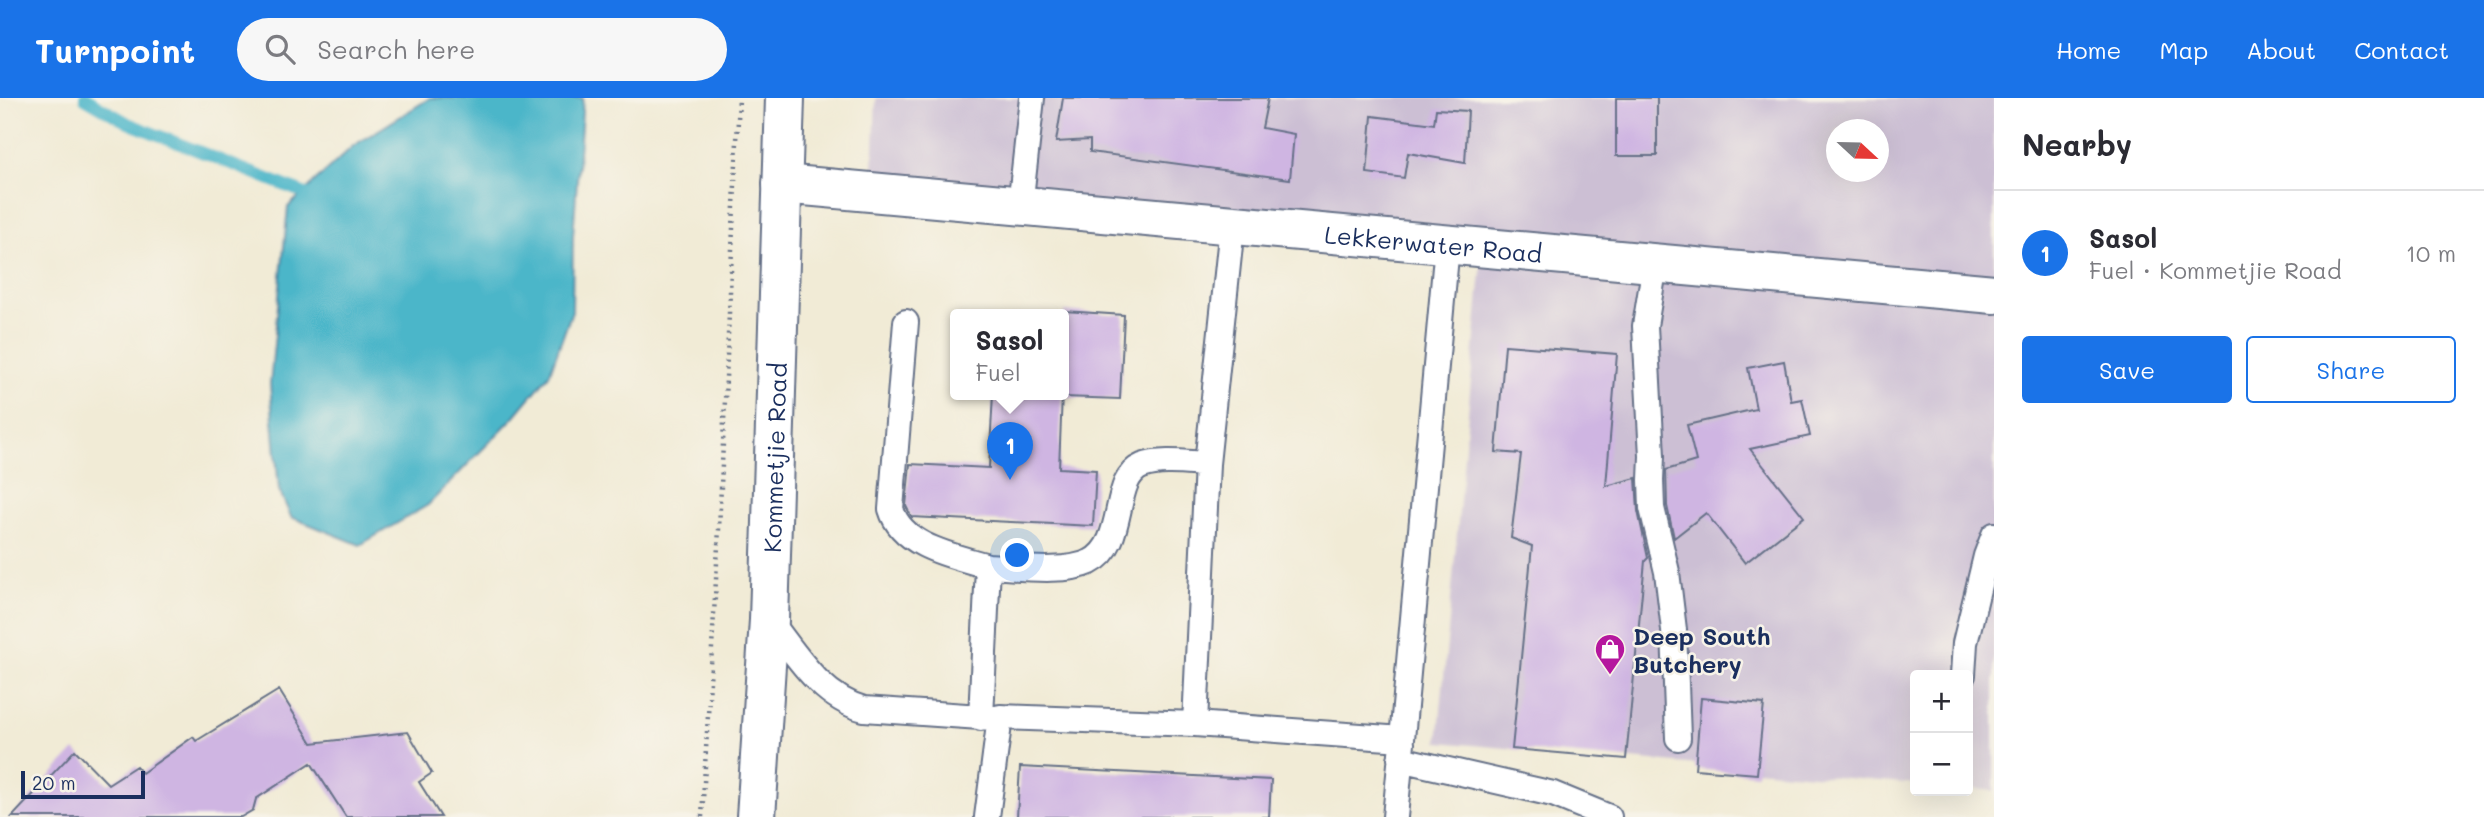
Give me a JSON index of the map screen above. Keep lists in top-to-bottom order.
{
  "streets": {
    "street": ["Lekkerwater Road", "Kommetjie Road"]
  },
  "crossings": [
    ["Lekkerwater Road", "Kommetjie Road"]
  ],
  "places": {
    "shop": ["Deep South Butchery"]
  },
  "scale_bar": "20 m",
  "north": "right",
  "page": {
    "header": "Turnpoint",
    "search": "Search here",
    "nav": [
      "Home",
      "Map",
      "About",
      "Contact"
    ],
    "heading": "Nearby",
    "list": [
      {
        "mark": "1",
        "name": "Sasol",
        "note": "Fuel · Kommetjie Road",
        "value": "10 m"
      }
    ],
    "popup": ["Sasol", "Fuel"],
    "buttons": ["Save", "Share"],
    "pins": "1",
    "map_buttons": ["+", "−"],
    "scale": "20 m"
  }
}
